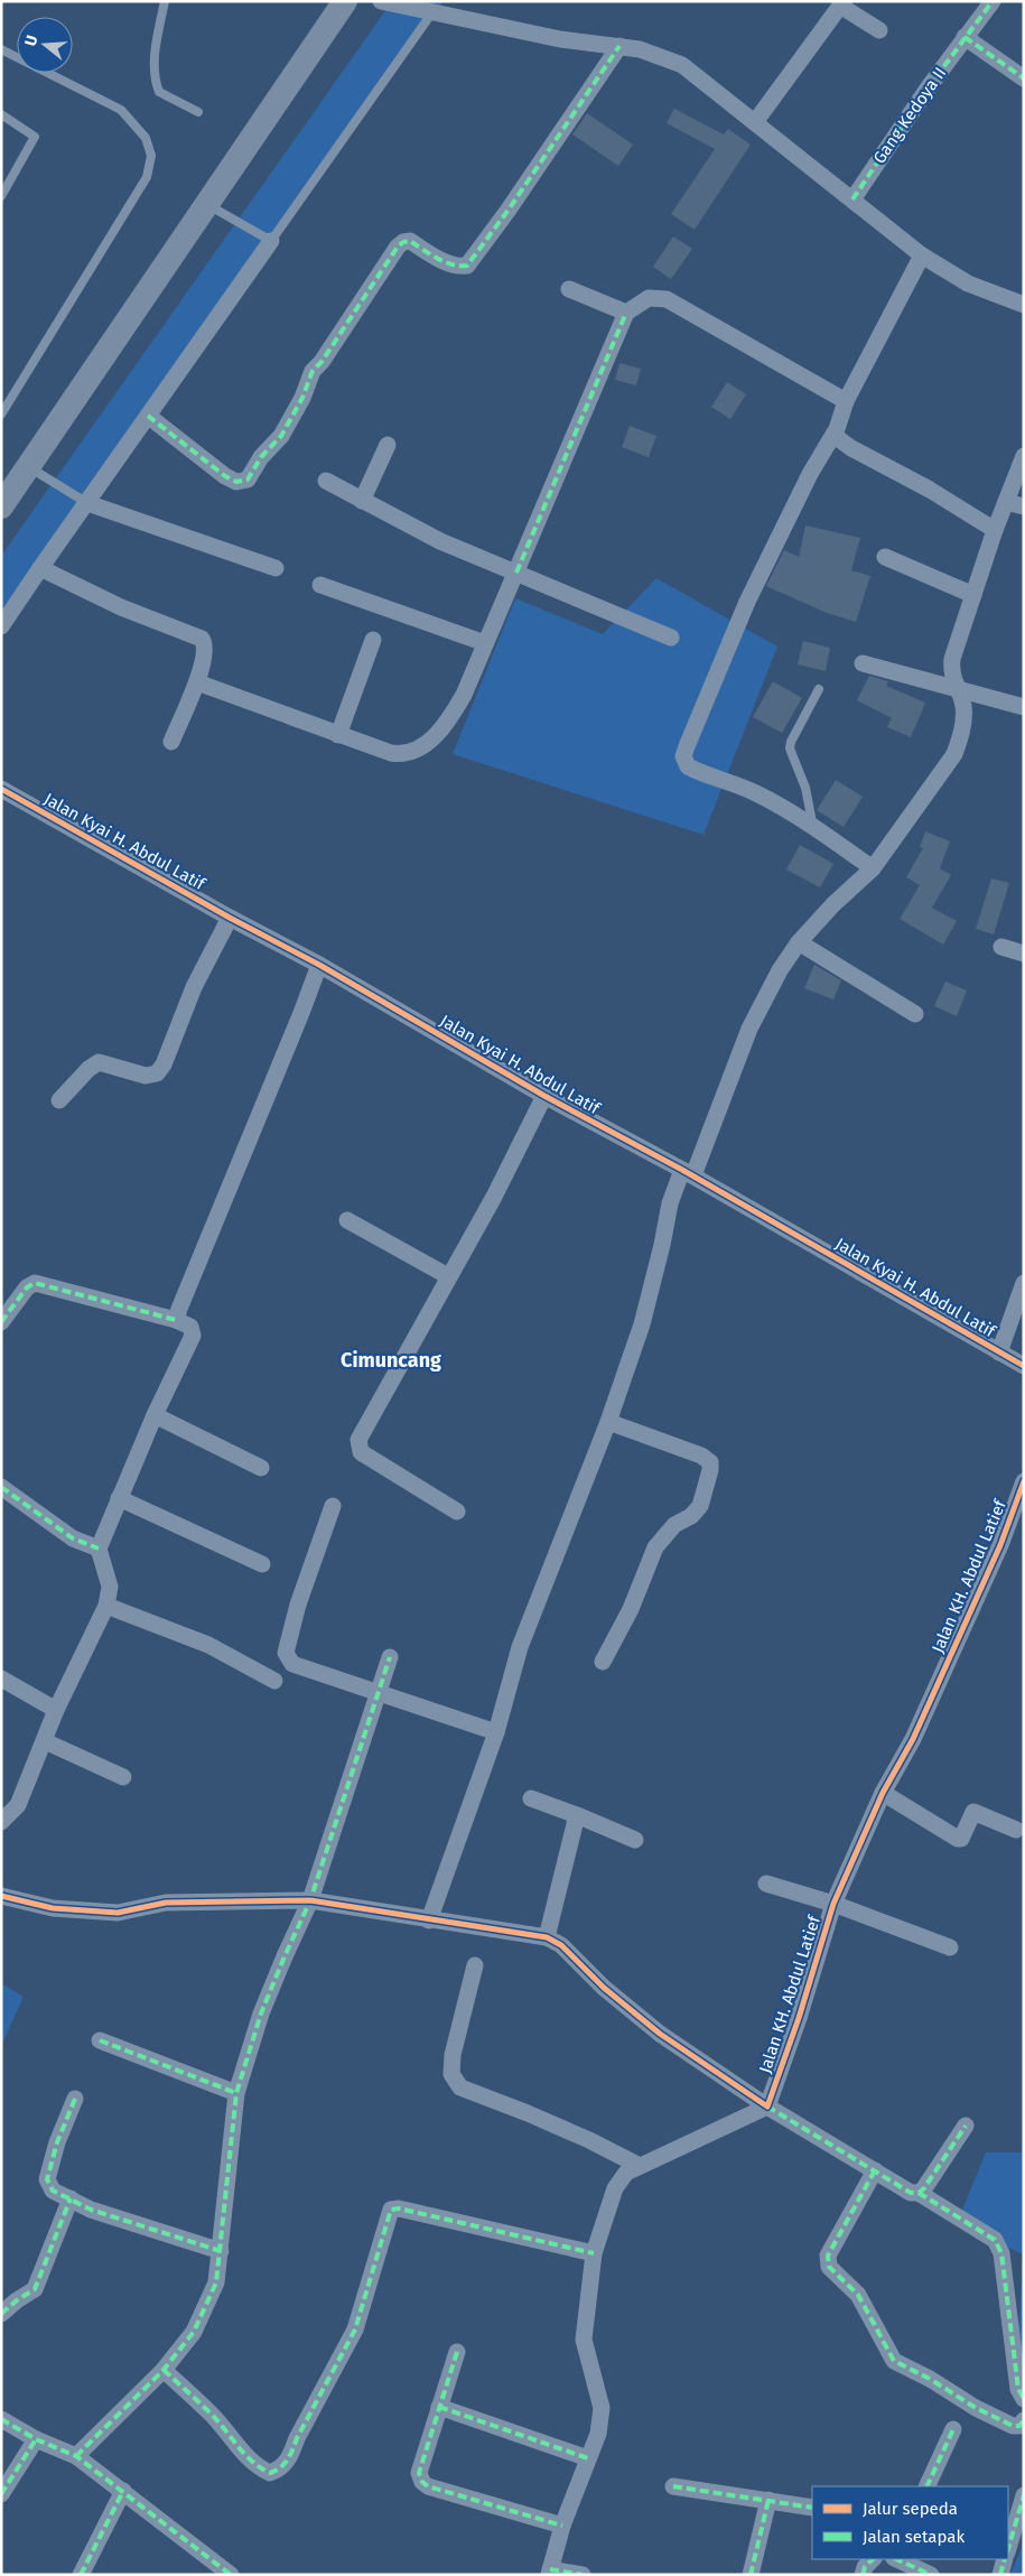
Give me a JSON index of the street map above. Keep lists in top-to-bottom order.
{
  "streets": {
    "street": ["Gang Kedoya II", "Jalan Kyai H. Abdul Latif", "Jalan KH. Abdul Latief"]
  },
  "districts": ["Cimuncang"],
  "legend": ["Jalur sepeda", "Jalan setapak"],
  "north": "left"
}
